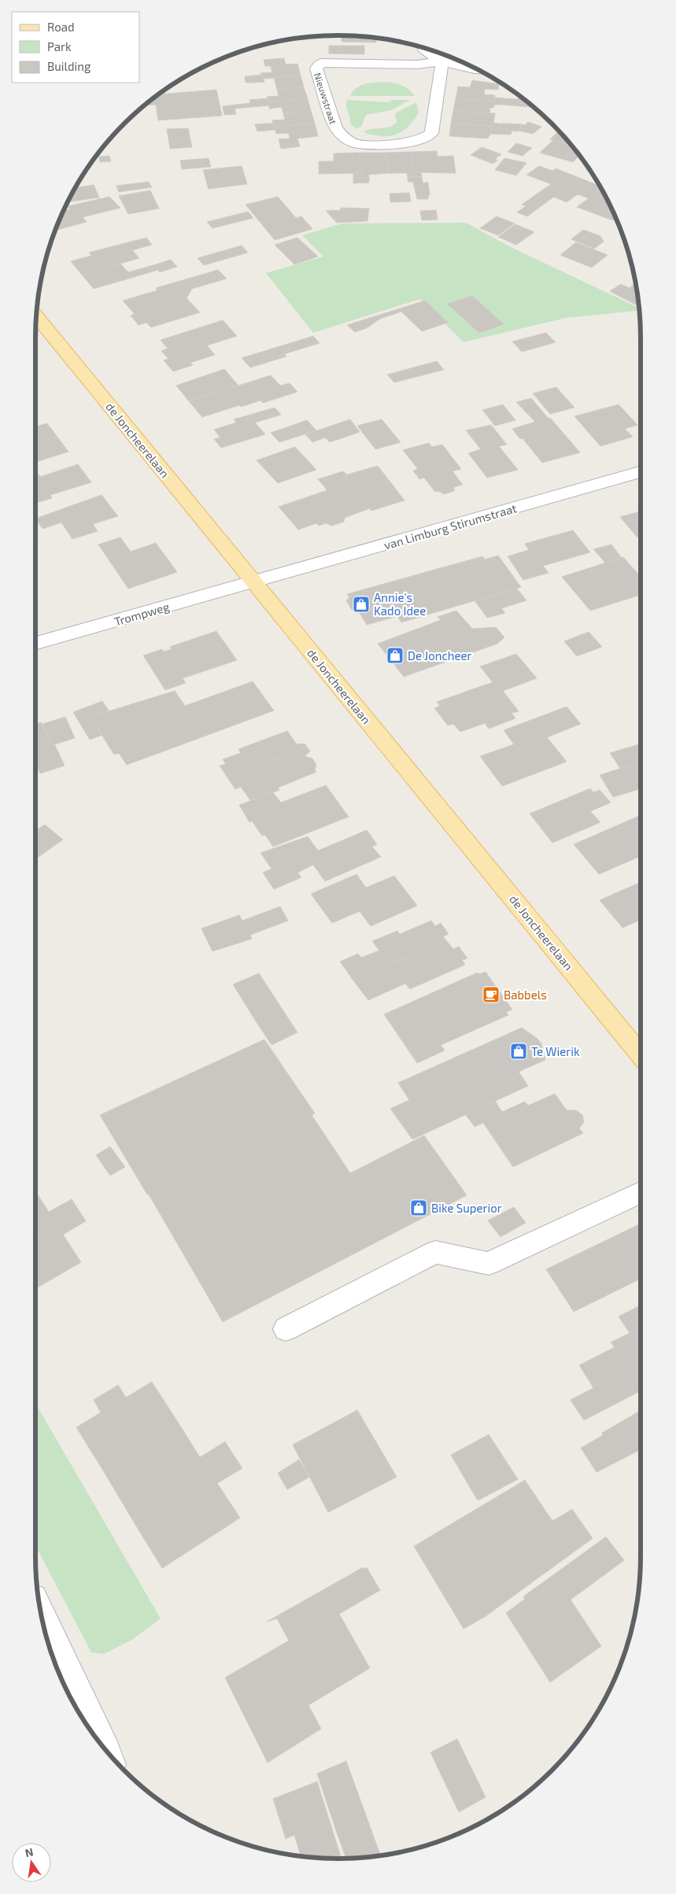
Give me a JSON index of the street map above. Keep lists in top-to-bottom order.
{
  "streets": {
    "main road": ["de Joncheerelaan"],
    "street": ["Nieuwstraat", "van Limburg Stirumstraat", "Trompweg"]
  },
  "crossings": [
    ["de Joncheerelaan", "van Limburg Stirumstraat"],
    ["de Joncheerelaan", "Trompweg"],
    ["van Limburg Stirumstraat", "Trompweg"]
  ],
  "places": {
    "shop": [
      "Annie's Kado Idee",
      "De Joncheer",
      "Te Wierik",
      "Bike Superior"
    ],
    "cafe": ["Babbels"]
  },
  "legend": ["Road", "Park", "Building"],
  "north": "top"
}
